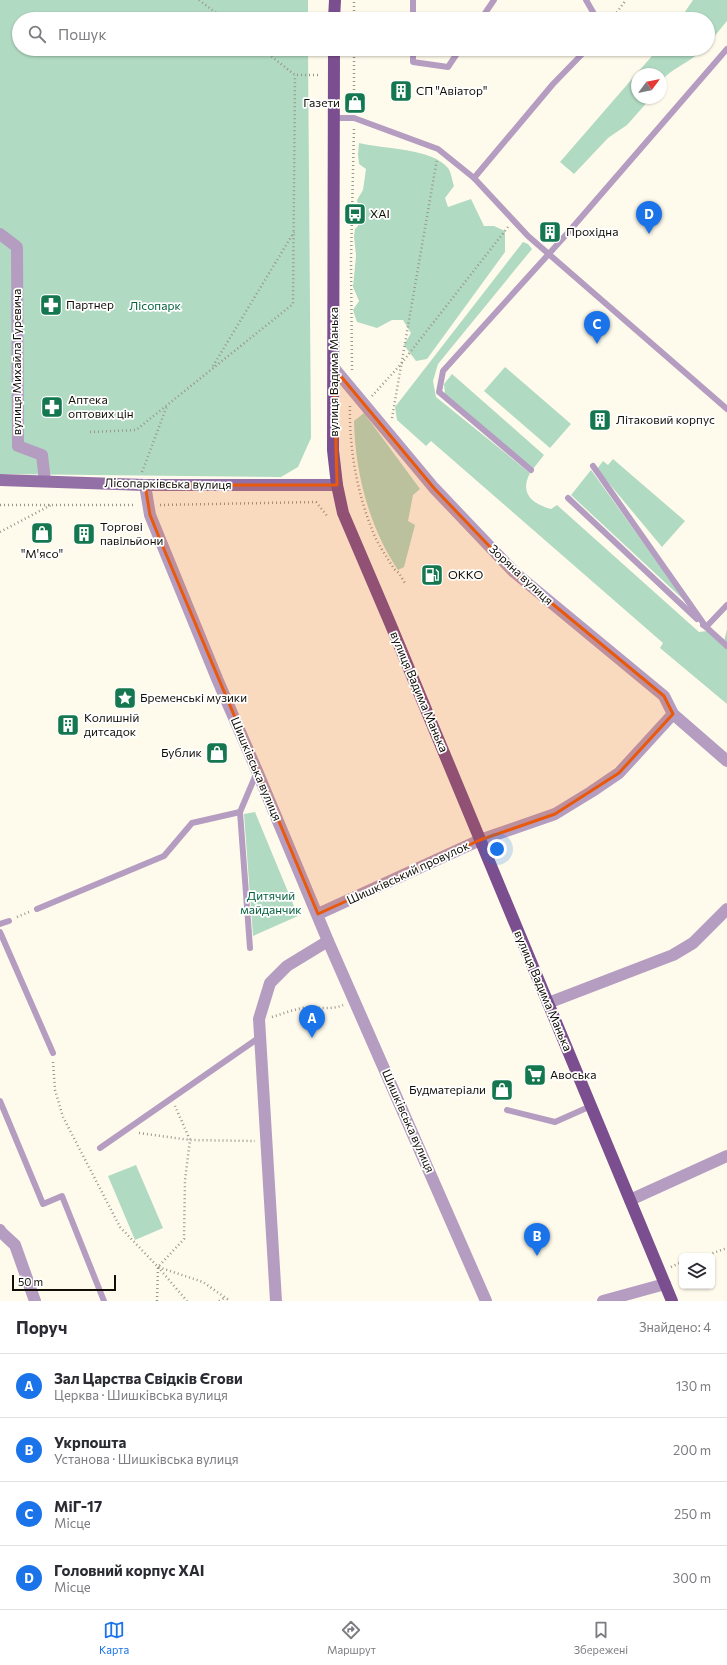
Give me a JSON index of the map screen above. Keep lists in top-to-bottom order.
{
  "streets": {
    "main road": ["вулиця Вадима Манька"],
    "street": [
      "вулиця Михайла Гуревича",
      "Лісопарківська вулиця",
      "Зоряна вулиця",
      "Шишківська вулиця",
      "Шишківський провулок"
    ]
  },
  "crossings": [
    ["вулиця Михайла Гуревича", "Лісопарківська вулиця"],
    ["вулиця Вадима Манька", "Лісопарківська вулиця"],
    ["вулиця Вадима Манька", "Зоряна вулиця"],
    ["вулиця Вадима Манька", "Шишківський провулок"],
    ["Лісопарківська вулиця", "Шишківська вулиця"],
    ["Зоряна вулиця", "Шишківський провулок"],
    ["Шишківська вулиця", "Шишківський провулок"]
  ],
  "parks": ["Лісопарк", "Дитячий майданчик"],
  "places": {
    "building": [
      "СП \"Авіатор\"",
      "Прохідна",
      "Літаковий корпус",
      "Торгові павільйони",
      "Колишній дитсадок"
    ],
    "shop": [
      "Газети",
      "\"М'ясо\"",
      "Бублик",
      "Будматеріали"
    ],
    "bus stop": ["ХАІ"],
    "pharmacy": ["Партнер", "Аптека оптових цін"],
    "fuel station": ["ОККО"],
    "place": ["Бременські музики"],
    "supermarket": ["Авоська"]
  },
  "scale_bar": "50 m",
  "north": "top right",
  "page": {
    "search": "Пошук",
    "pins": [
      "D",
      "C",
      "A",
      "B"
    ],
    "scale": "50 m",
    "heading": ["Поруч", "Знайдено: 4"],
    "list": [
      {
        "mark": "A",
        "name": "Зал Царства Свідків Єгови",
        "note": "Церква · Шишківська вулиця",
        "value": "130 m"
      },
      {
        "mark": "B",
        "name": "Укрпошта",
        "note": "Установа · Шишківська вулиця",
        "value": "200 m"
      },
      {
        "mark": "C",
        "name": "МіГ-17",
        "note": "Місце",
        "value": "250 m"
      },
      {
        "mark": "D",
        "name": "Головний корпус ХАІ",
        "note": "Місце",
        "value": "300 m"
      }
    ],
    "nav": ["Карта", "Маршрут", "Збережені"]
  }
}
